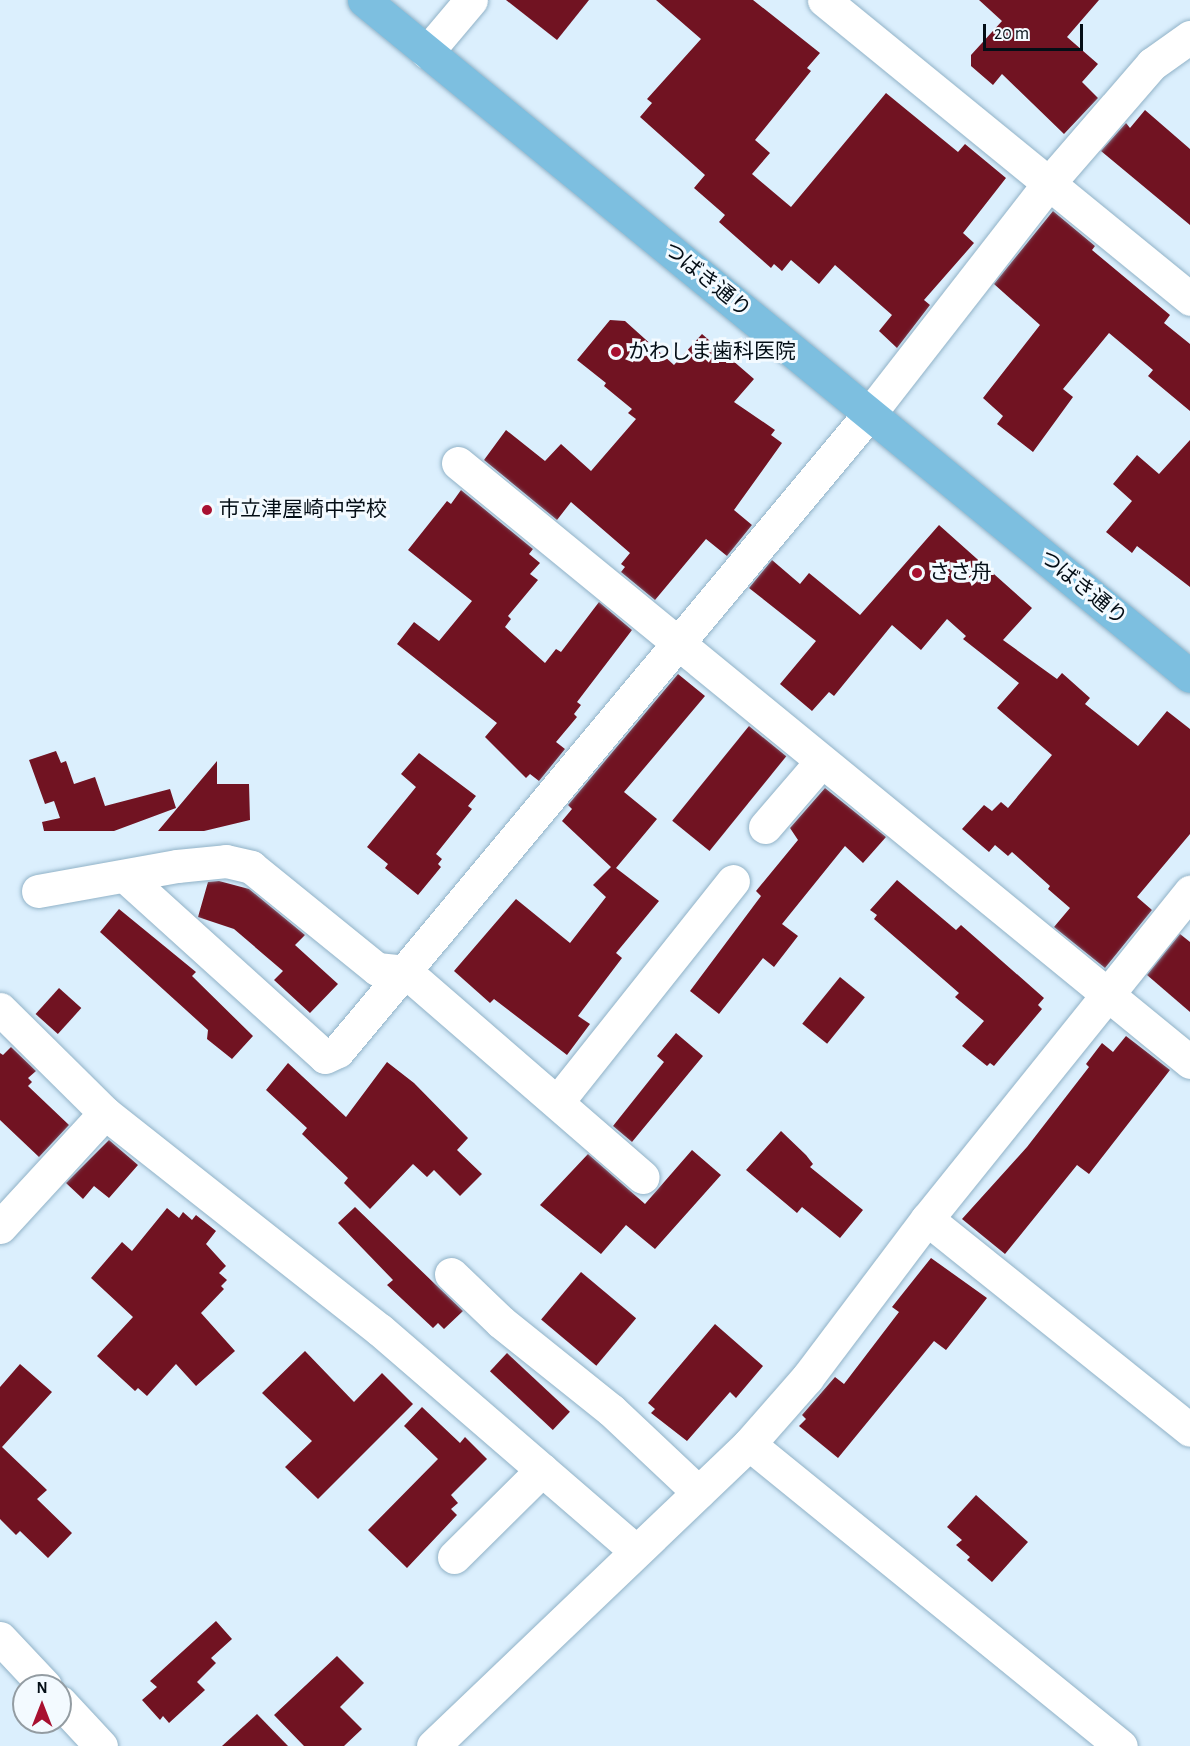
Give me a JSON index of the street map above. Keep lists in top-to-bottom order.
{
  "streets": {
    "main road": ["つばき通り"]
  },
  "places": ["かわしま歯科医院", "市立津屋崎中学校", "ささ舟"],
  "scale_bar": "20 m",
  "north": "top"
}
